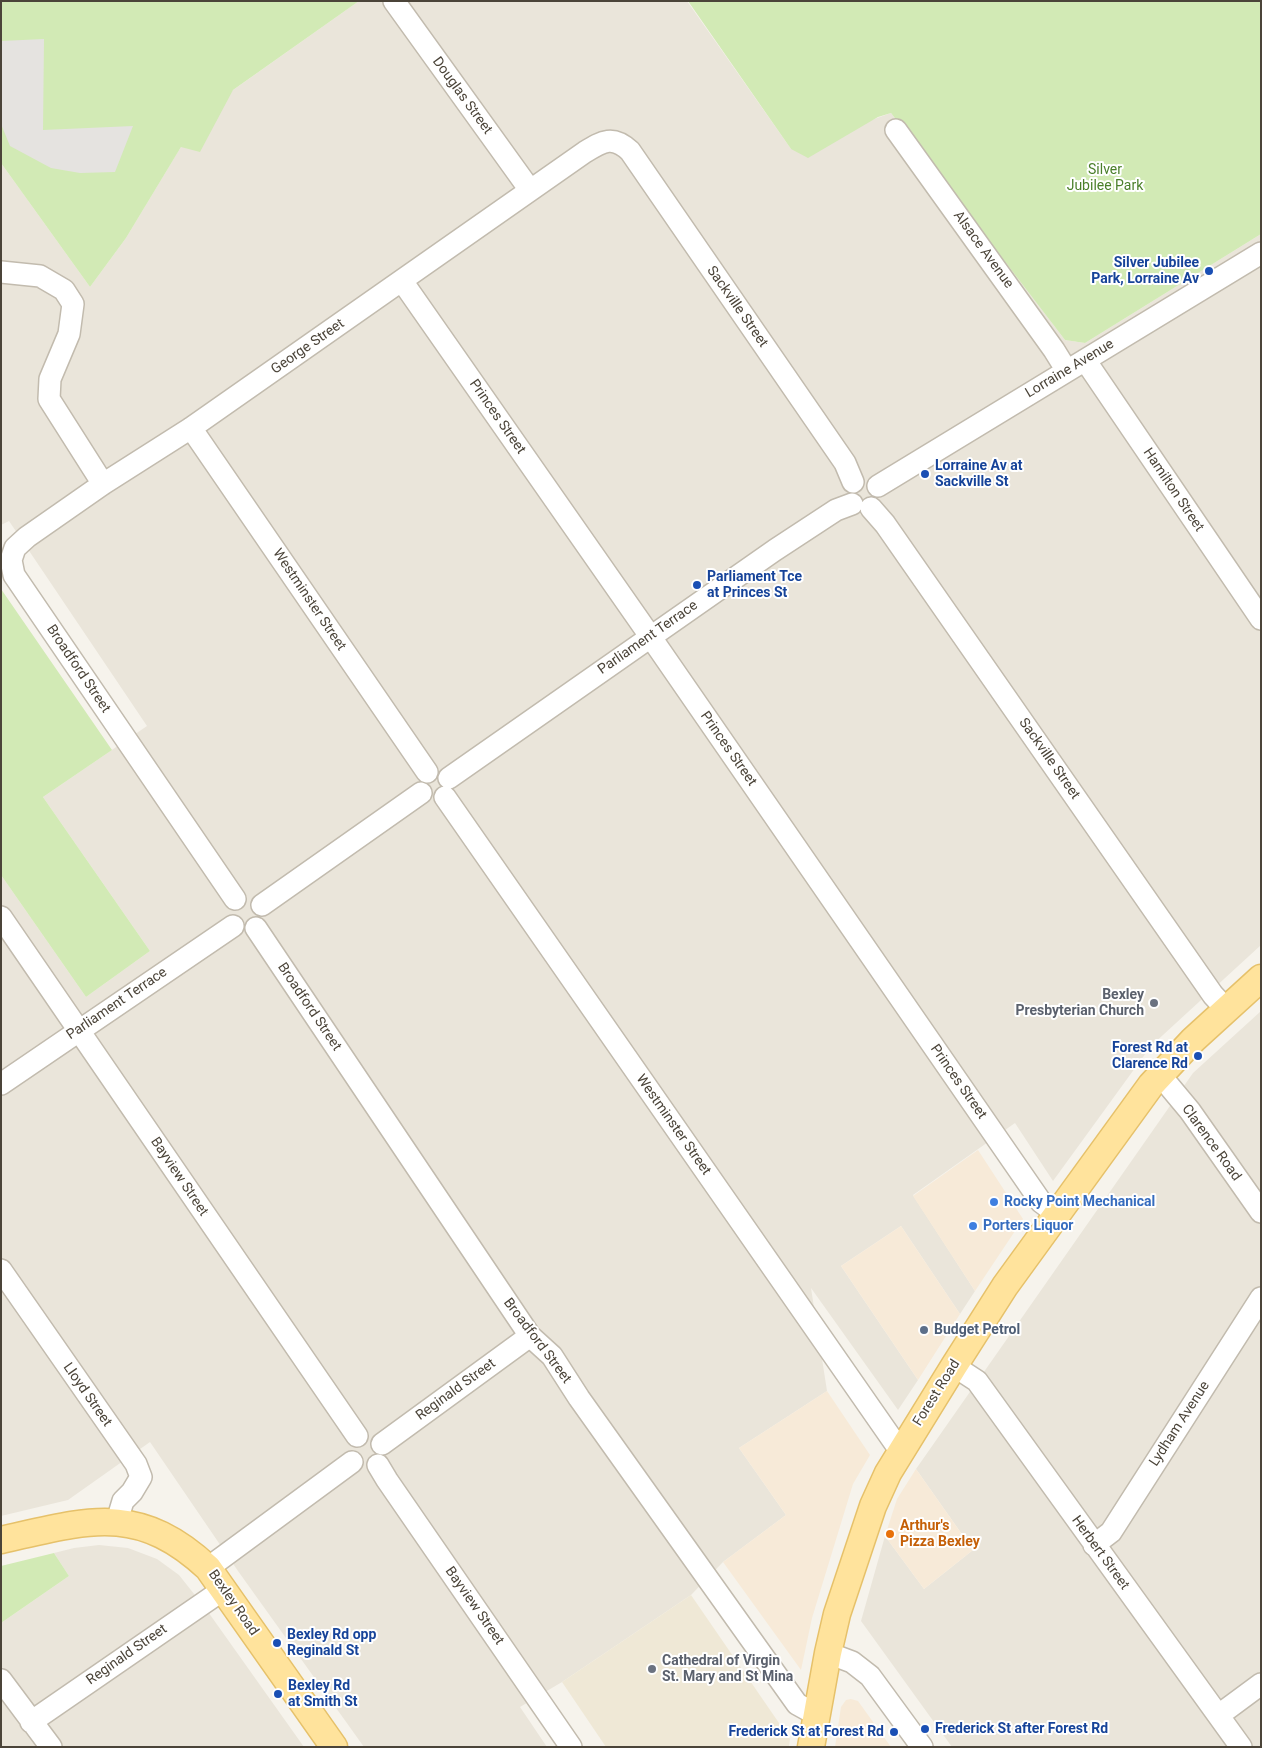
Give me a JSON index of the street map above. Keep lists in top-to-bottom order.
{
  "streets": {
    "main road": ["Forest Road", "Bexley Road"],
    "street": [
      "Douglas Street",
      "Alsace Avenue",
      "Sackville Street",
      "George Street",
      "Lorraine Avenue",
      "Princes Street",
      "Hamilton Street",
      "Westminster Street",
      "Parliament Terrace",
      "Broadford Street",
      "Clarence Road",
      "Bayview Street",
      "Reginald Street",
      "Lloyd Street",
      "Lydham Avenue",
      "Herbert Street"
    ]
  },
  "crossings": [
    ["Douglas Street", "George Street"],
    ["Alsace Avenue", "Lorraine Avenue"],
    ["Alsace Avenue", "Hamilton Street"],
    ["Sackville Street", "George Street"],
    ["Sackville Street", "Lorraine Avenue"],
    ["Sackville Street", "Parliament Terrace"],
    ["Sackville Street", "Forest Road"],
    ["George Street", "Princes Street"],
    ["George Street", "Westminster Street"],
    ["George Street", "Broadford Street"],
    ["Lorraine Avenue", "Hamilton Street"],
    ["Lorraine Avenue", "Parliament Terrace"],
    ["Princes Street", "Parliament Terrace"],
    ["Princes Street", "Forest Road"],
    ["Westminster Street", "Parliament Terrace"],
    ["Westminster Street", "Forest Road"],
    ["Parliament Terrace", "Broadford Street"],
    ["Parliament Terrace", "Bayview Street"],
    ["Broadford Street", "Reginald Street"],
    ["Broadford Street", "Forest Road"],
    ["Clarence Road", "Forest Road"],
    ["Bayview Street", "Reginald Street"],
    ["Reginald Street", "Bexley Road"],
    ["Forest Road", "Herbert Street"],
    ["Lloyd Street", "Bexley Road"],
    ["Lydham Avenue", "Herbert Street"]
  ],
  "parks": ["Silver Jubilee Park"],
  "places": [
    "Silver Jubilee Park, Lorraine Av",
    "Lorraine Av at Sackville St",
    "Parliament Tce at Princes St",
    "Bexley Presbyterian Church",
    "Forest Rd at Clarence Rd",
    "Rocky Point Mechanical",
    "Porters Liquor",
    "Budget Petrol",
    "Arthur's Pizza Bexley",
    "Bexley Rd opp Reginald St",
    "Cathedral of Virgin St. Mary and St Mina",
    "Bexley Rd at Smith St",
    "Frederick St after Forest Rd",
    "Frederick St at Forest Rd"
  ]
}
